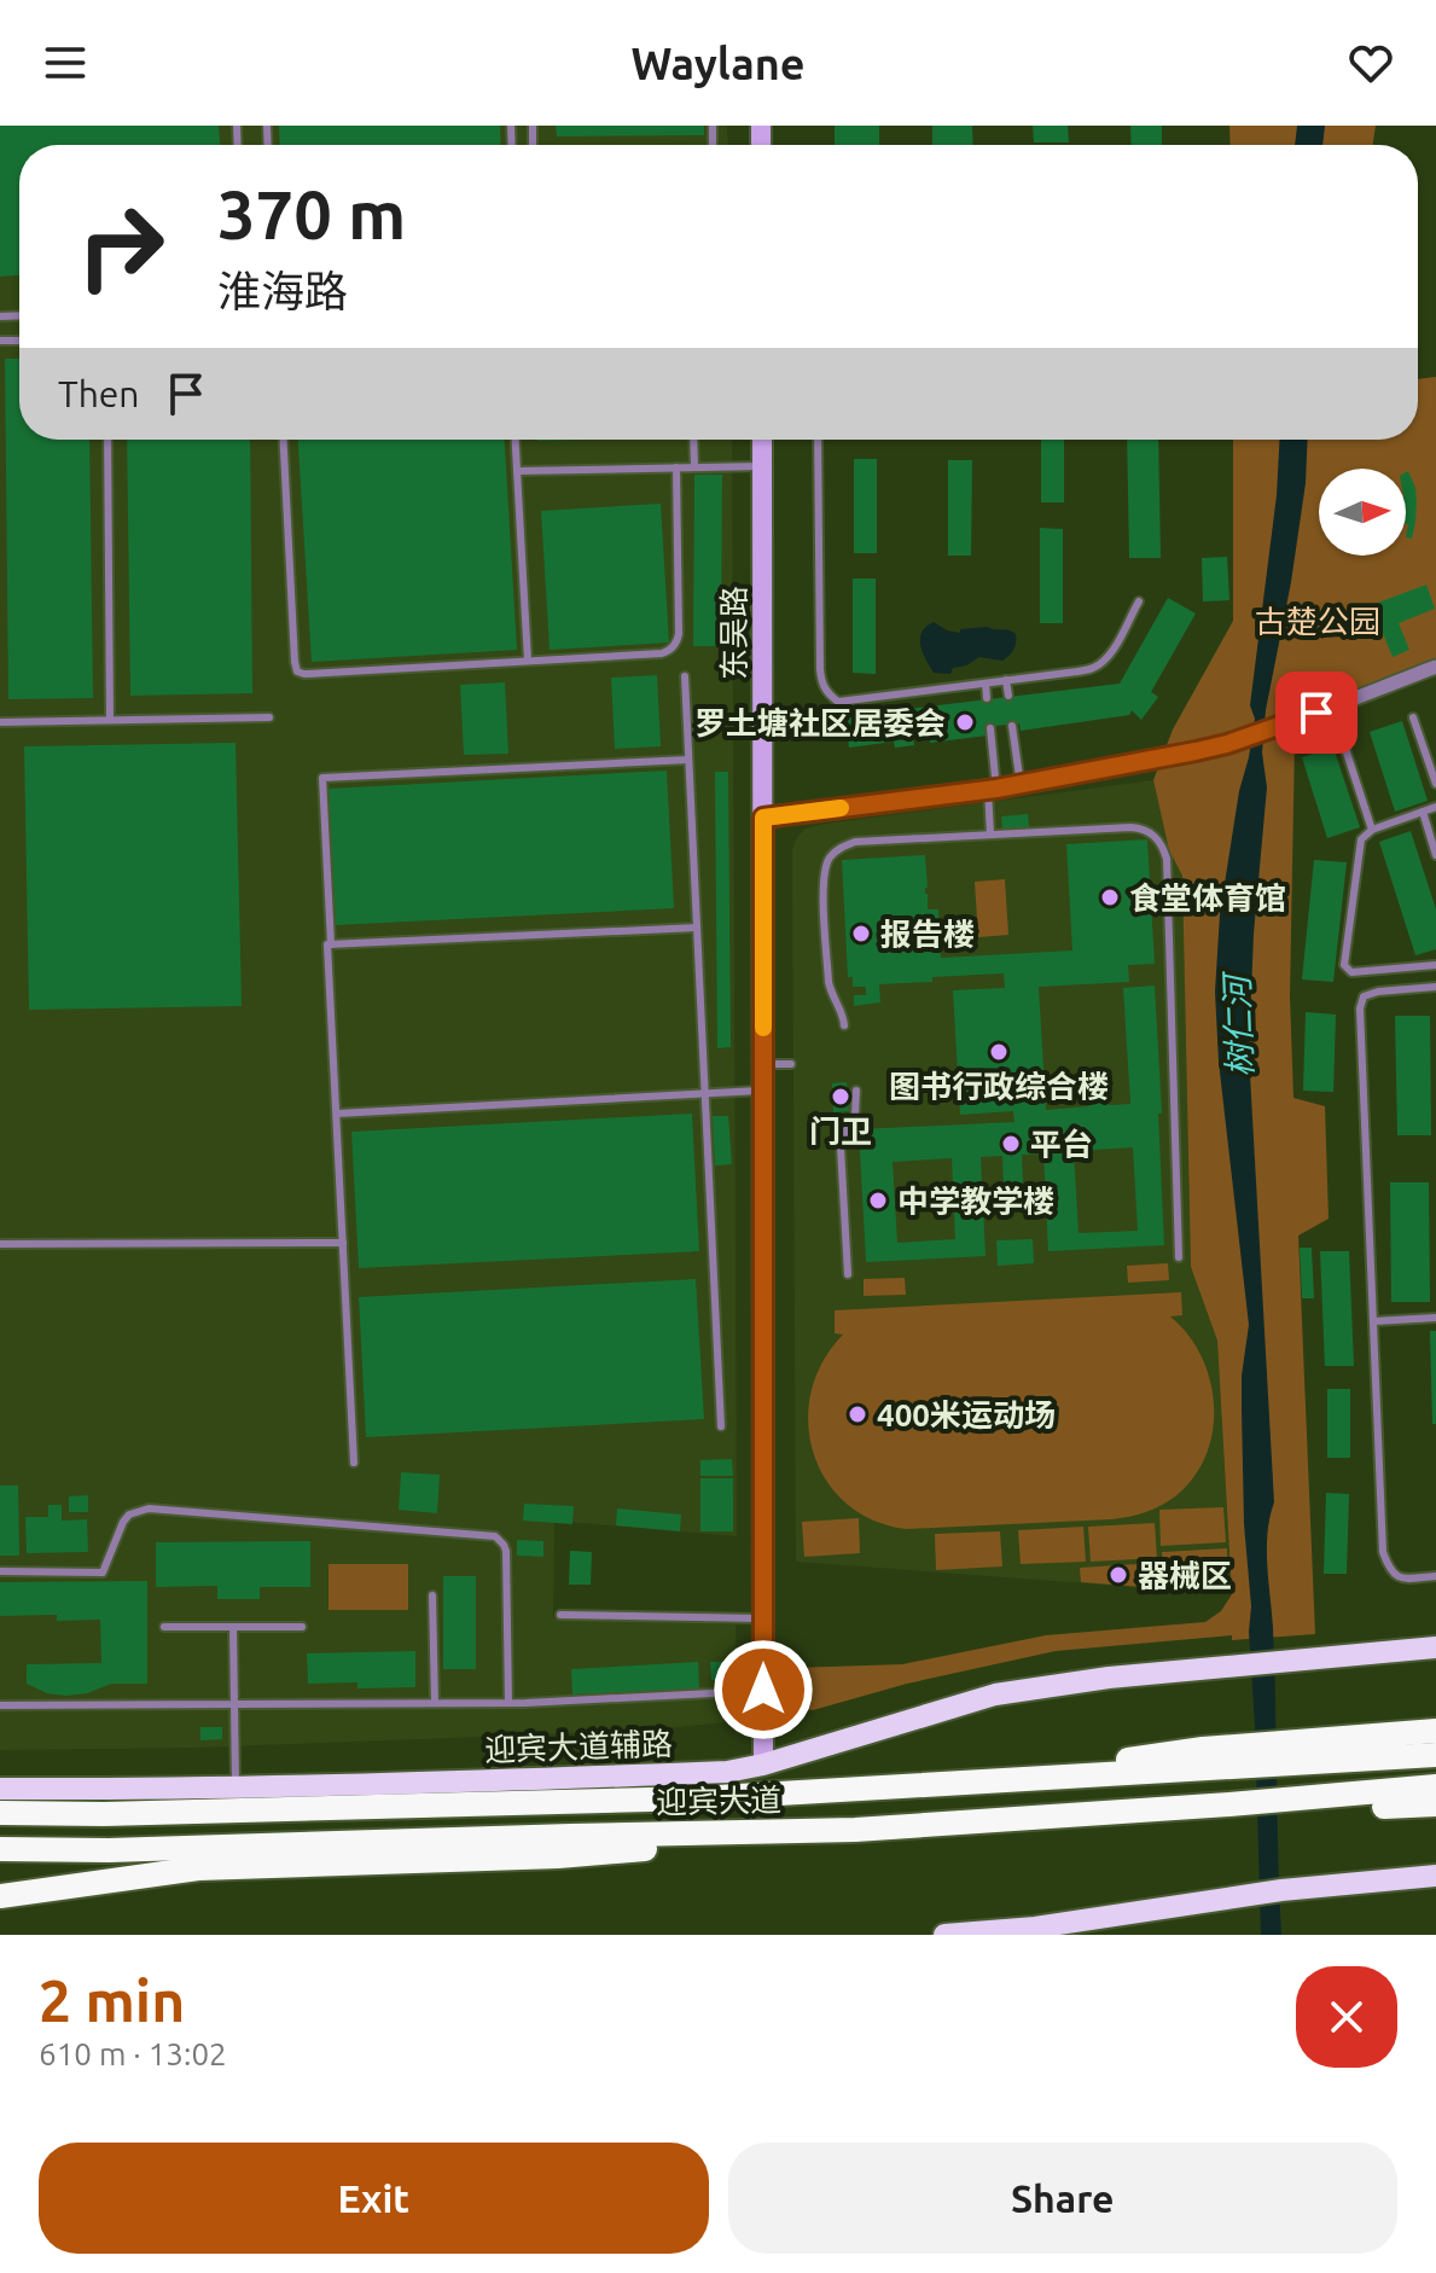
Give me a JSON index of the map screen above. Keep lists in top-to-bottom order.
{
  "streets": {
    "highway": ["迎宾大道"],
    "main road": ["迎宾大道辅路"],
    "street": ["东吴路"]
  },
  "crossings": [
    ["东吴路", "迎宾大道辅路"]
  ],
  "water": ["树仁河"],
  "parks": ["古楚公园"],
  "places": [
    "罗土塘社区居委会",
    "食堂体育馆",
    "报告楼",
    "图书行政综合楼",
    "门卫",
    "平台",
    "中学教学楼",
    "400米运动场",
    "器械区"
  ],
  "north": "right",
  "page": {
    "header": "Waylane",
    "turn": ["370 m", "淮海路"],
    "then": "Then",
    "heading": ["2 min", "610 m · 13:02"],
    "buttons": ["Exit", "Share"]
  }
}
